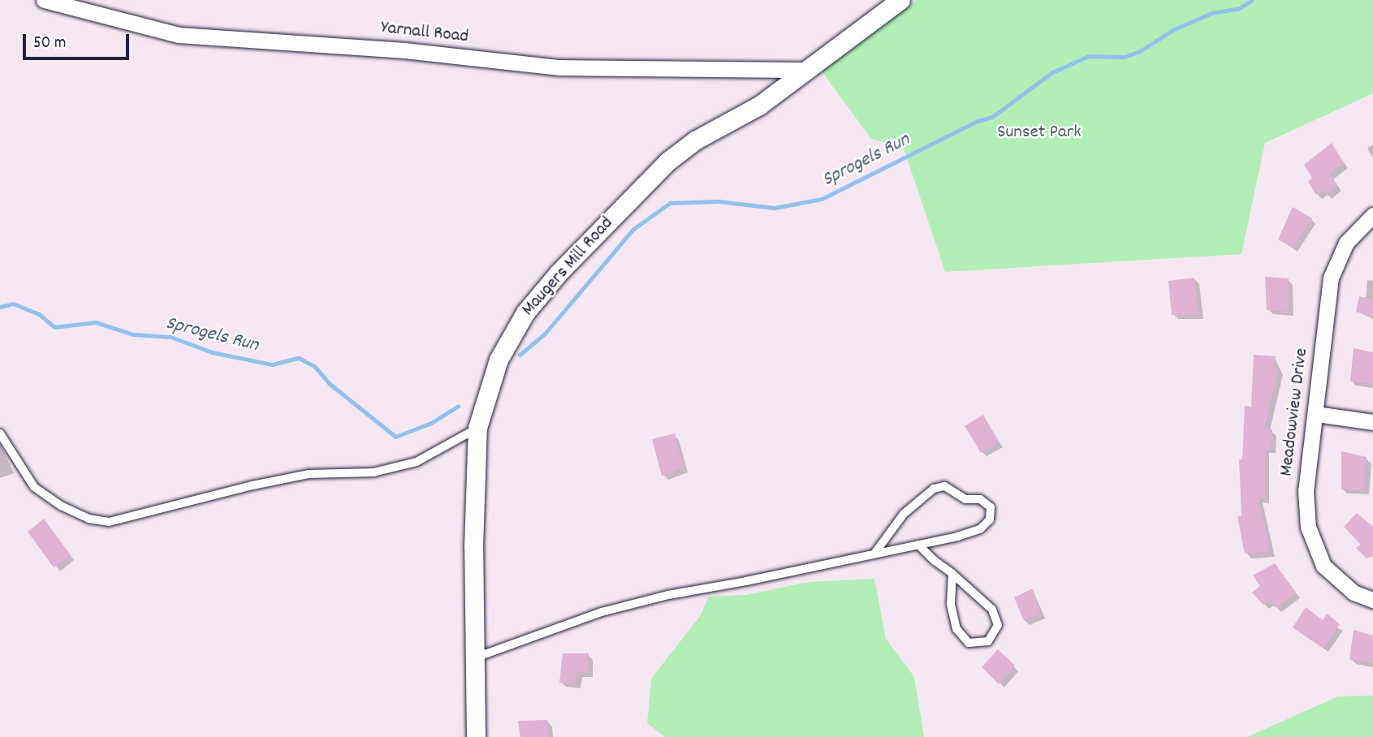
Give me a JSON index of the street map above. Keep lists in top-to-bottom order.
{
  "streets": {
    "street": ["Yarnall Road", "Maugers Mill Road", "Meadowview Drive"]
  },
  "crossings": [
    ["Yarnall Road", "Maugers Mill Road"]
  ],
  "water": ["Sprogels Run"],
  "parks": ["Sunset Park"],
  "scale_bar": "50 m"
}
